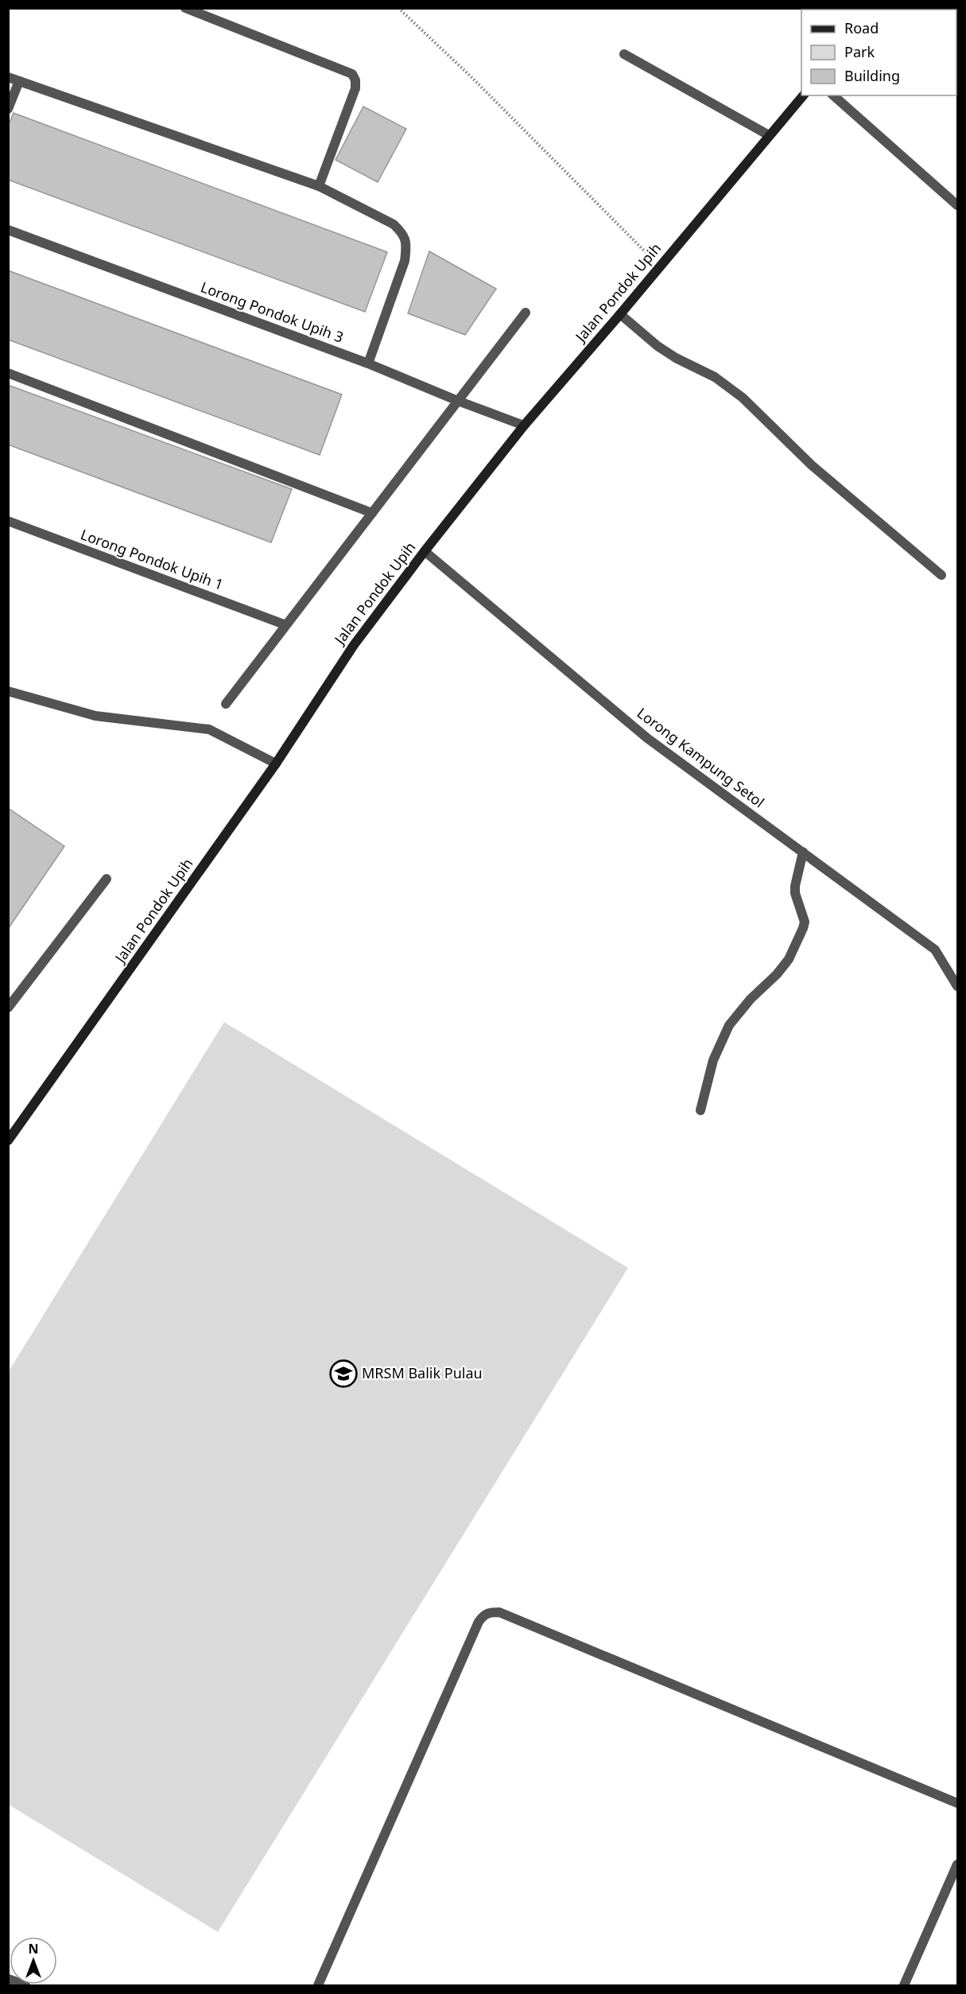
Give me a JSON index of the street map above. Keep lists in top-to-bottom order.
{
  "streets": {
    "main road": ["Jalan Pondok Upih"],
    "street": ["Lorong Pondok Upih 3", "Lorong Pondok Upih 1", "Lorong Kampung Setol"]
  },
  "crossings": [
    ["Jalan Pondok Upih", "Lorong Pondok Upih 3"],
    ["Jalan Pondok Upih", "Lorong Kampung Setol"]
  ],
  "places": {
    "school or university": ["MRSM Balik Pulau"]
  },
  "legend": ["Road", "Park", "Building"],
  "north": "top"
}
